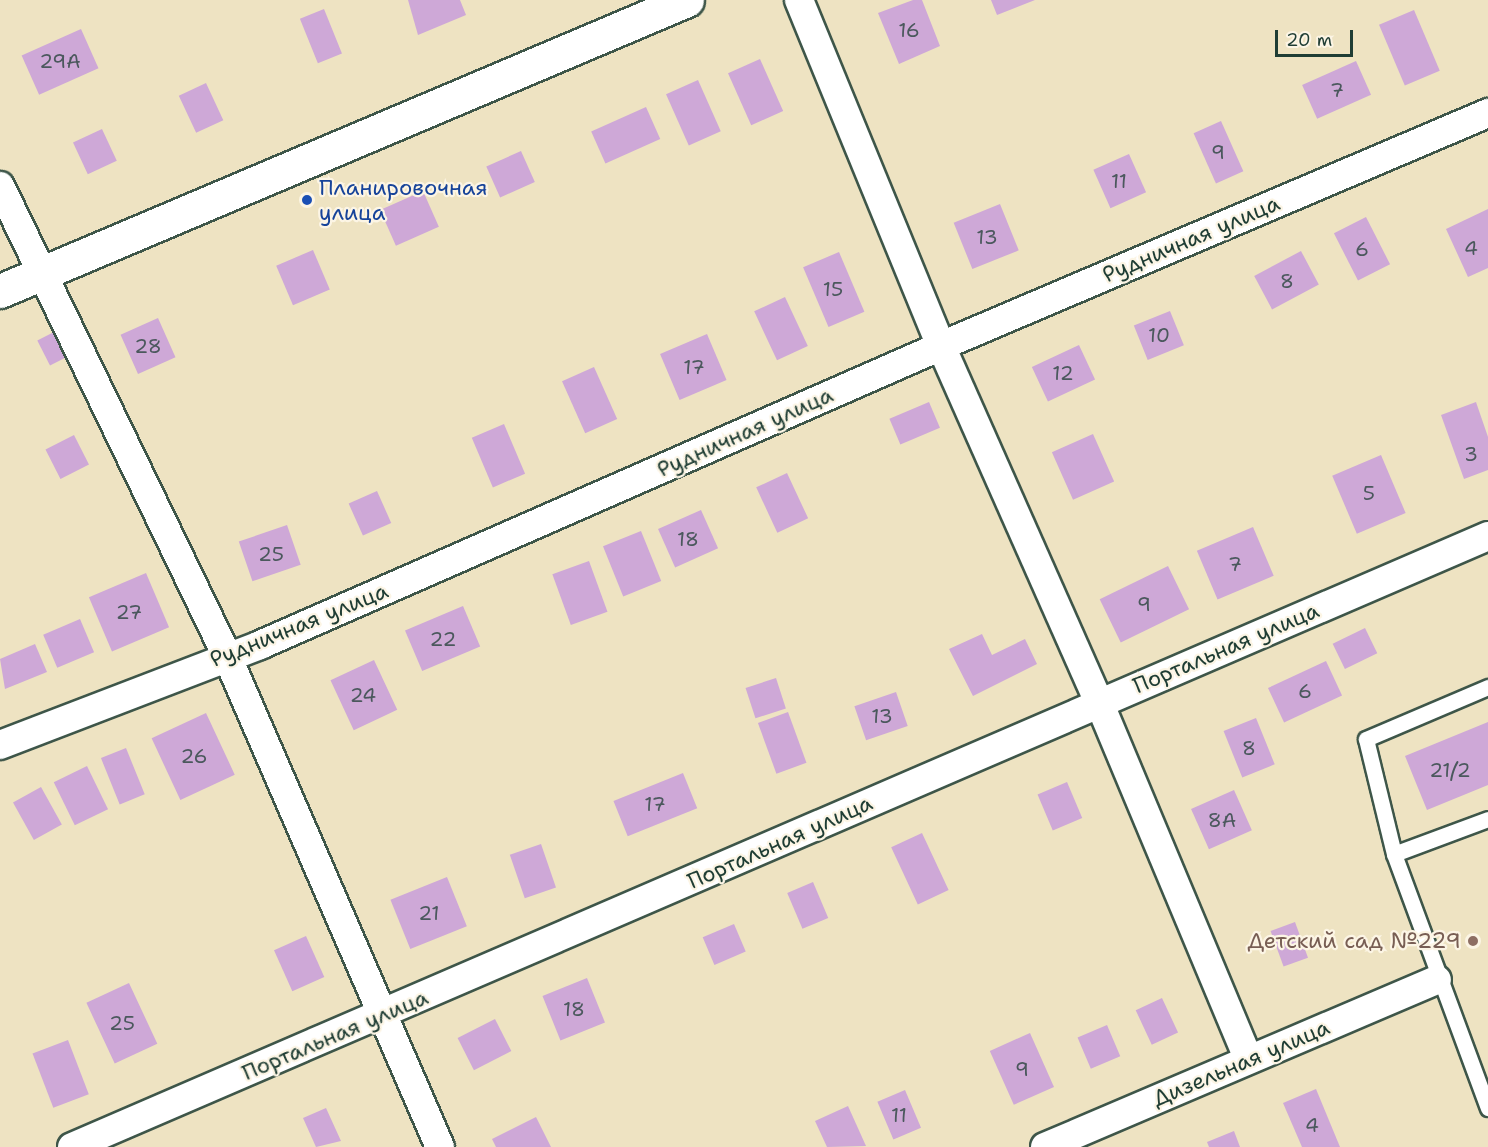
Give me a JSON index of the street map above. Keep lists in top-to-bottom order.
{
  "streets": {
    "street": ["Рудничная улица", "Портальная улица", "Дизельная улица"]
  },
  "places": ["Планировочная улица", "Детский сад №229"],
  "house_numbers": [
    "16",
    "29А",
    "7",
    "9",
    "11",
    "13",
    "4",
    "6",
    "8",
    "15",
    "10",
    "28",
    "17",
    "12",
    "3",
    "5",
    "18",
    "25",
    "7",
    "9",
    "27",
    "22",
    "6",
    "24",
    "13",
    "8",
    "26",
    "21/2",
    "17",
    "8А",
    "21",
    "18",
    "25",
    "9",
    "11",
    "4"
  ],
  "scale_bar": "20 m"
}
